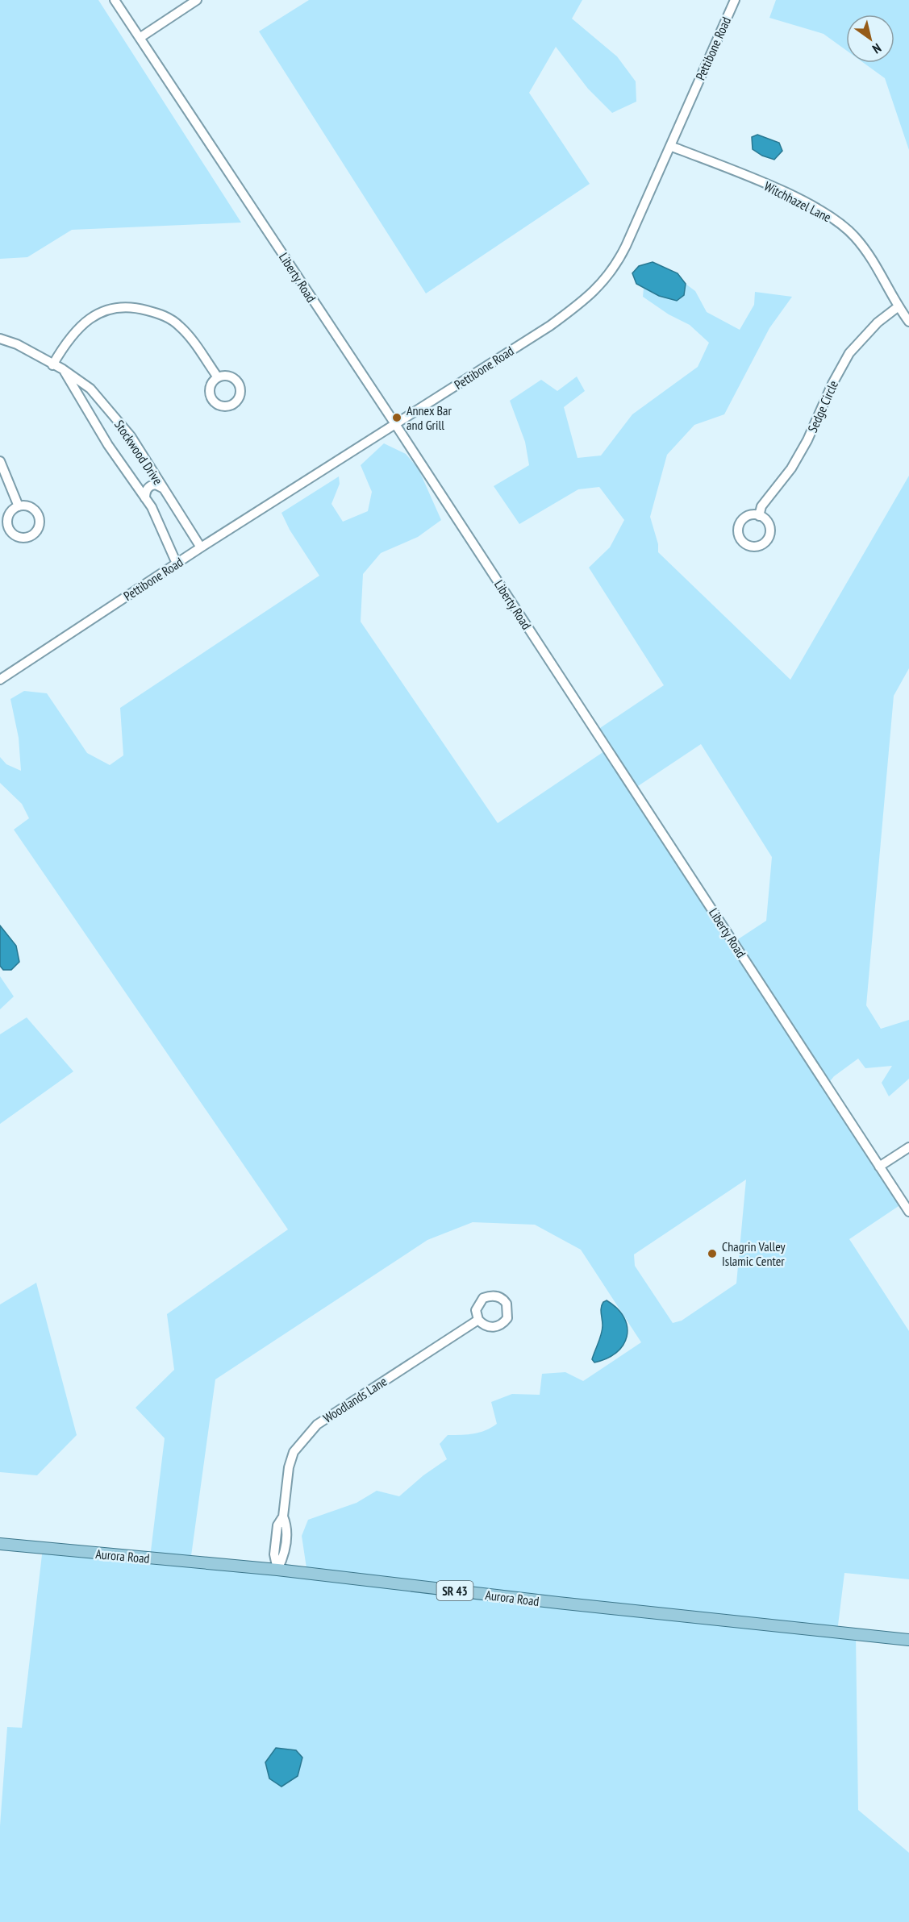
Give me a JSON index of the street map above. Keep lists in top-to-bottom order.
{
  "streets": {
    "main road": ["Aurora Road", "SR 43"],
    "street": [
      "Pettibone Road",
      "Witchhazel Lane",
      "Liberty Road",
      "Sedge Circle",
      "Stockwood Drive",
      "Woodlands Lane"
    ]
  },
  "crossings": [
    ["Pettibone Road", "Witchhazel Lane"],
    ["Pettibone Road", "Liberty Road"],
    ["Pettibone Road", "Stockwood Drive"],
    ["Witchhazel Lane", "Sedge Circle"],
    ["Woodlands Lane", "Aurora Road"]
  ],
  "places": ["Annex Bar and Grill", "Chagrin Valley Islamic Center"],
  "north": "bottom right"
}
